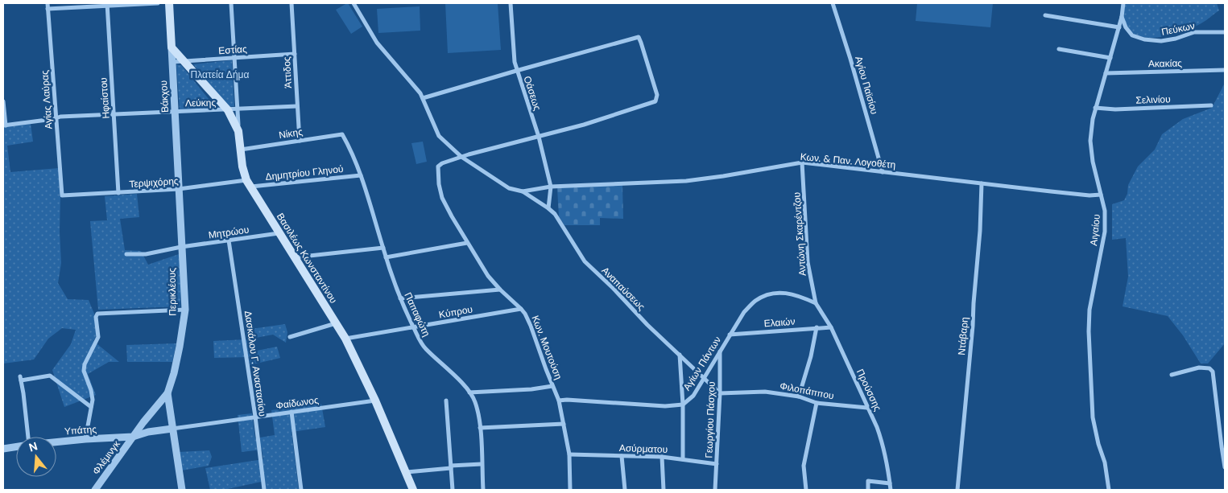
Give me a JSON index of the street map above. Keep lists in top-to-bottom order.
{
  "streets": {
    "main road": ["Βάκχου", "Βασιλέως Κωνσταντίνου"],
    "street": [
      "Πεύκων",
      "Εστίας",
      "Ακακίας",
      "Άττιδος",
      "Αγίου Παϊσίου",
      "Οάσεως",
      "Ηφαίστου",
      "Αγίας Λαύρας",
      "Σελινίου",
      "Λεύκης",
      "Νίκης",
      "Κων. & Παν. Λογοθέτη",
      "Δημητρίου Γληνού",
      "Τερψιχόρης",
      "Αιγαίου",
      "Μητρώου",
      "Αντώνη Σκαρέντζου",
      "Αναπαύσεως",
      "Περικλέους",
      "Κύπρου",
      "Παπαφώτη",
      "Ελαιών",
      "Ντάβαρη",
      "Κων. Μουτούση",
      "Δασκάλου Γ. Αναστασίου",
      "Αγίων Πάντων",
      "Προύσσης",
      "Φιλοπάππου",
      "Φαίδωνος",
      "Γεωργίου Πάσχου",
      "Υπάτης",
      "Ασύρματου",
      "Φλέμινγκ"
    ]
  },
  "crossings": [
    ["Πεύκων", "Αιγαίου"],
    ["Εστίας", "Άττιδος"],
    ["Εστίας", "Βάκχου"],
    ["Εστίας", "Βασιλέως Κωνσταντίνου"],
    ["Ακακίας", "Αιγαίου"],
    ["Άττιδος", "Λεύκης"],
    ["Άττιδος", "Νίκης"],
    ["Αγίου Παϊσίου", "Κων. & Παν. Λογοθέτη"],
    ["Οάσεως", "Κων. & Παν. Λογοθέτη"],
    ["Οάσεως", "Αναπαύσεως"],
    ["Βάκχου", "Λεύκης"],
    ["Βάκχου", "Τερψιχόρης"],
    ["Βάκχου", "Βασιλέως Κωνσταντίνου"],
    ["Βάκχου", "Περικλέους"],
    ["Ηφαίστου", "Λεύκης"],
    ["Ηφαίστου", "Τερψιχόρης"],
    ["Αγίας Λαύρας", "Λεύκης"],
    ["Αγίας Λαύρας", "Τερψιχόρης"],
    ["Σελινίου", "Αιγαίου"],
    ["Λεύκης", "Βασιλέως Κωνσταντίνου"],
    ["Νίκης", "Βασιλέως Κωνσταντίνου"],
    ["Νίκης", "Παπαφώτη"],
    ["Κων. & Παν. Λογοθέτη", "Αιγαίου"],
    ["Κων. & Παν. Λογοθέτη", "Αντώνη Σκαρέντζου"],
    ["Κων. & Παν. Λογοθέτη", "Αναπαύσεως"],
    ["Κων. & Παν. Λογοθέτη", "Ντάβαρη"],
    ["Δημητρίου Γληνού", "Τερψιχόρης"],
    ["Δημητρίου Γληνού", "Βασιλέως Κωνσταντίνου"],
    ["Δημητρίου Γληνού", "Παπαφώτη"],
    ["Τερψιχόρης", "Βασιλέως Κωνσταντίνου"],
    ["Τερψιχόρης", "Περικλέους"],
    ["Μητρώου", "Βασιλέως Κωνσταντίνου"],
    ["Μητρώου", "Περικλέους"],
    ["Μητρώου", "Δασκάλου Γ. Αναστασίου"],
    ["Αντώνη Σκαρέντζου", "Αγίων Πάντων"],
    ["Αντώνη Σκαρέντζου", "Προύσσης"],
    ["Βασιλέως Κωνσταντίνου", "Κύπρου"],
    ["Βασιλέως Κωνσταντίνου", "Φαίδωνος"],
    ["Αναπαύσεως", "Κων. Μουτούση"],
    ["Αναπαύσεως", "Αγίων Πάντων"],
    ["Αναπαύσεως", "Φιλοπάππου"],
    ["Αναπαύσεως", "Γεωργίου Πάσχου"],
    ["Περικλέους", "Φαίδωνος"],
    ["Περικλέους", "Υπάτης"],
    ["Περικλέους", "Φλέμινγκ"],
    ["Κύπρου", "Παπαφώτη"],
    ["Κύπρου", "Κων. Μουτούση"],
    ["Ελαιών", "Αγίων Πάντων"],
    ["Ελαιών", "Προύσσης"],
    ["Κων. Μουτούση", "Αγίων Πάντων"],
    ["Κων. Μουτούση", "Ασύρματου"],
    ["Δασκάλου Γ. Αναστασίου", "Φαίδωνος"],
    ["Αγίων Πάντων", "Προύσσης"],
    ["Αγίων Πάντων", "Γεωργίου Πάσχου"],
    ["Προύσσης", "Φιλοπάππου"],
    ["Φιλοπάππου", "Γεωργίου Πάσχου"],
    ["Φαίδωνος", "Υπάτης"],
    ["Γεωργίου Πάσχου", "Ασύρματου"],
    ["Υπάτης", "Φλέμινγκ"]
  ],
  "parks": ["Πλατεία Δήμα"],
  "north": "top"
}
